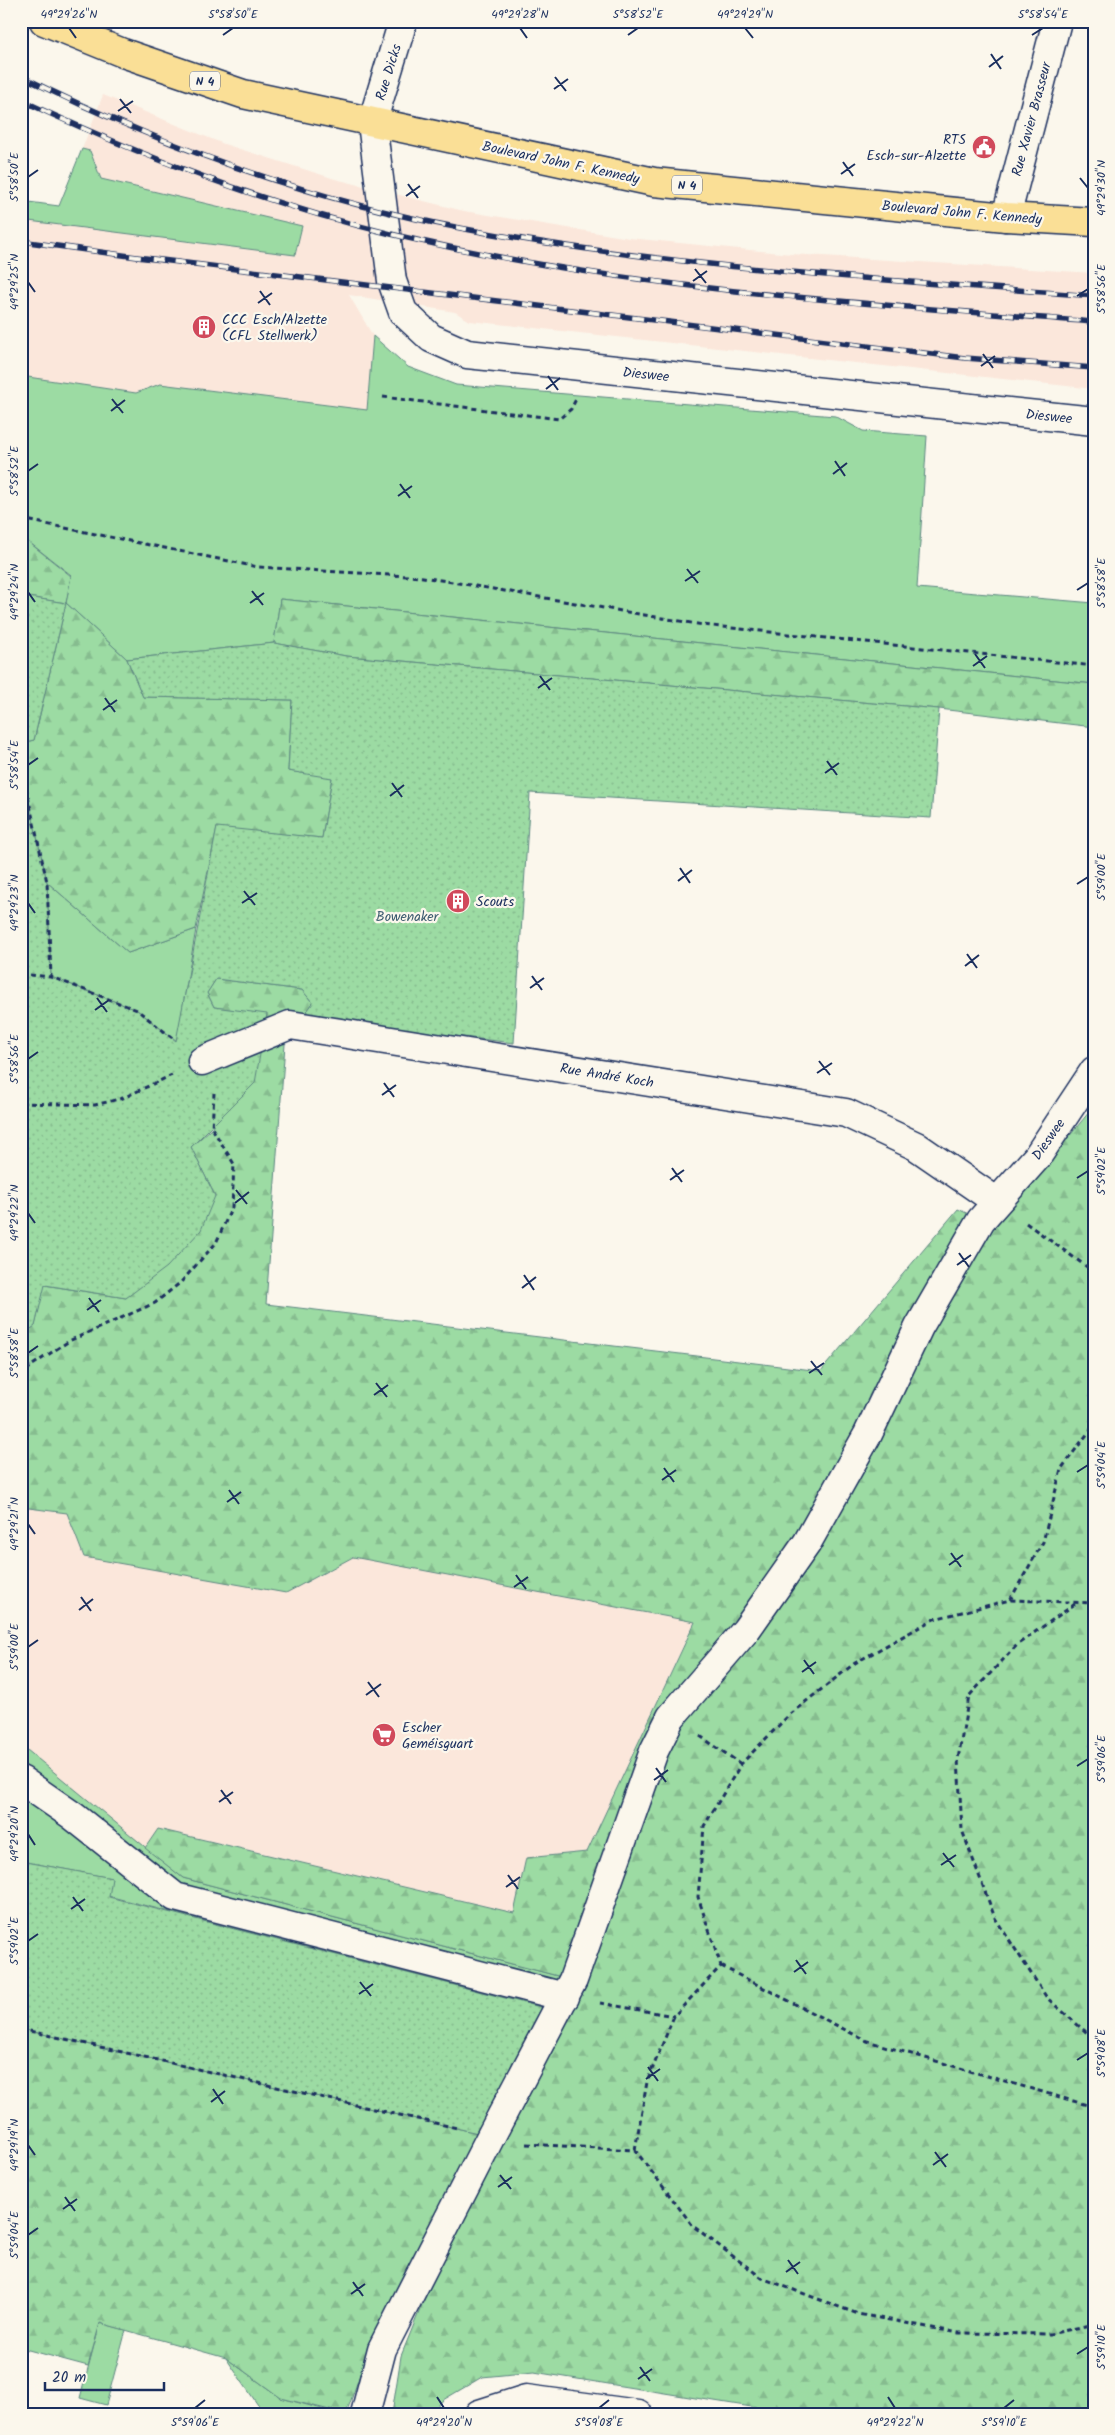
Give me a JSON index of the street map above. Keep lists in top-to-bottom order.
{
  "streets": {
    "main road": ["N 4", "Boulevard John F. Kennedy"],
    "street": [
      "Rue Dicks",
      "Rue Xavier Brasseur",
      "Dieswee",
      "Rue André Koch"
    ]
  },
  "crossings": [
    ["Rue Dicks", "Boulevard John F. Kennedy"],
    ["Rue Dicks", "Dieswee"],
    ["Rue Xavier Brasseur", "Boulevard John F. Kennedy"],
    ["Boulevard John F. Kennedy", "Dieswee"],
    ["Dieswee", "Rue André Koch"]
  ],
  "parks": ["Bowenaker"],
  "places": {
    "public building": ["RTS Esch-sur-Alzette"],
    "building": ["CCC Esch/Alzette (CFL Stellwerk)", "Scouts"],
    "supermarket": ["Escher Geméisguart"]
  },
  "scale_bar": "20 m",
  "coordinates": [
    "49°29'26\"N",
    "5°58'50\"E",
    "49°29'28\"N",
    "5°58'52\"E",
    "49°29'29\"N",
    "5°58'54\"E",
    "49°29'30\"N",
    "49°29'25\"N",
    "5°58'56\"E",
    "5°58'58\"E",
    "49°29'24\"N",
    "5°59'00\"E",
    "49°29'23\"N",
    "5°59'02\"E",
    "49°29'22\"N",
    "5°59'04\"E",
    "49°29'21\"N",
    "5°59'06\"E",
    "49°29'20\"N",
    "5°59'08\"E",
    "49°29'19\"N",
    "5°59'10\"E"
  ]
}
